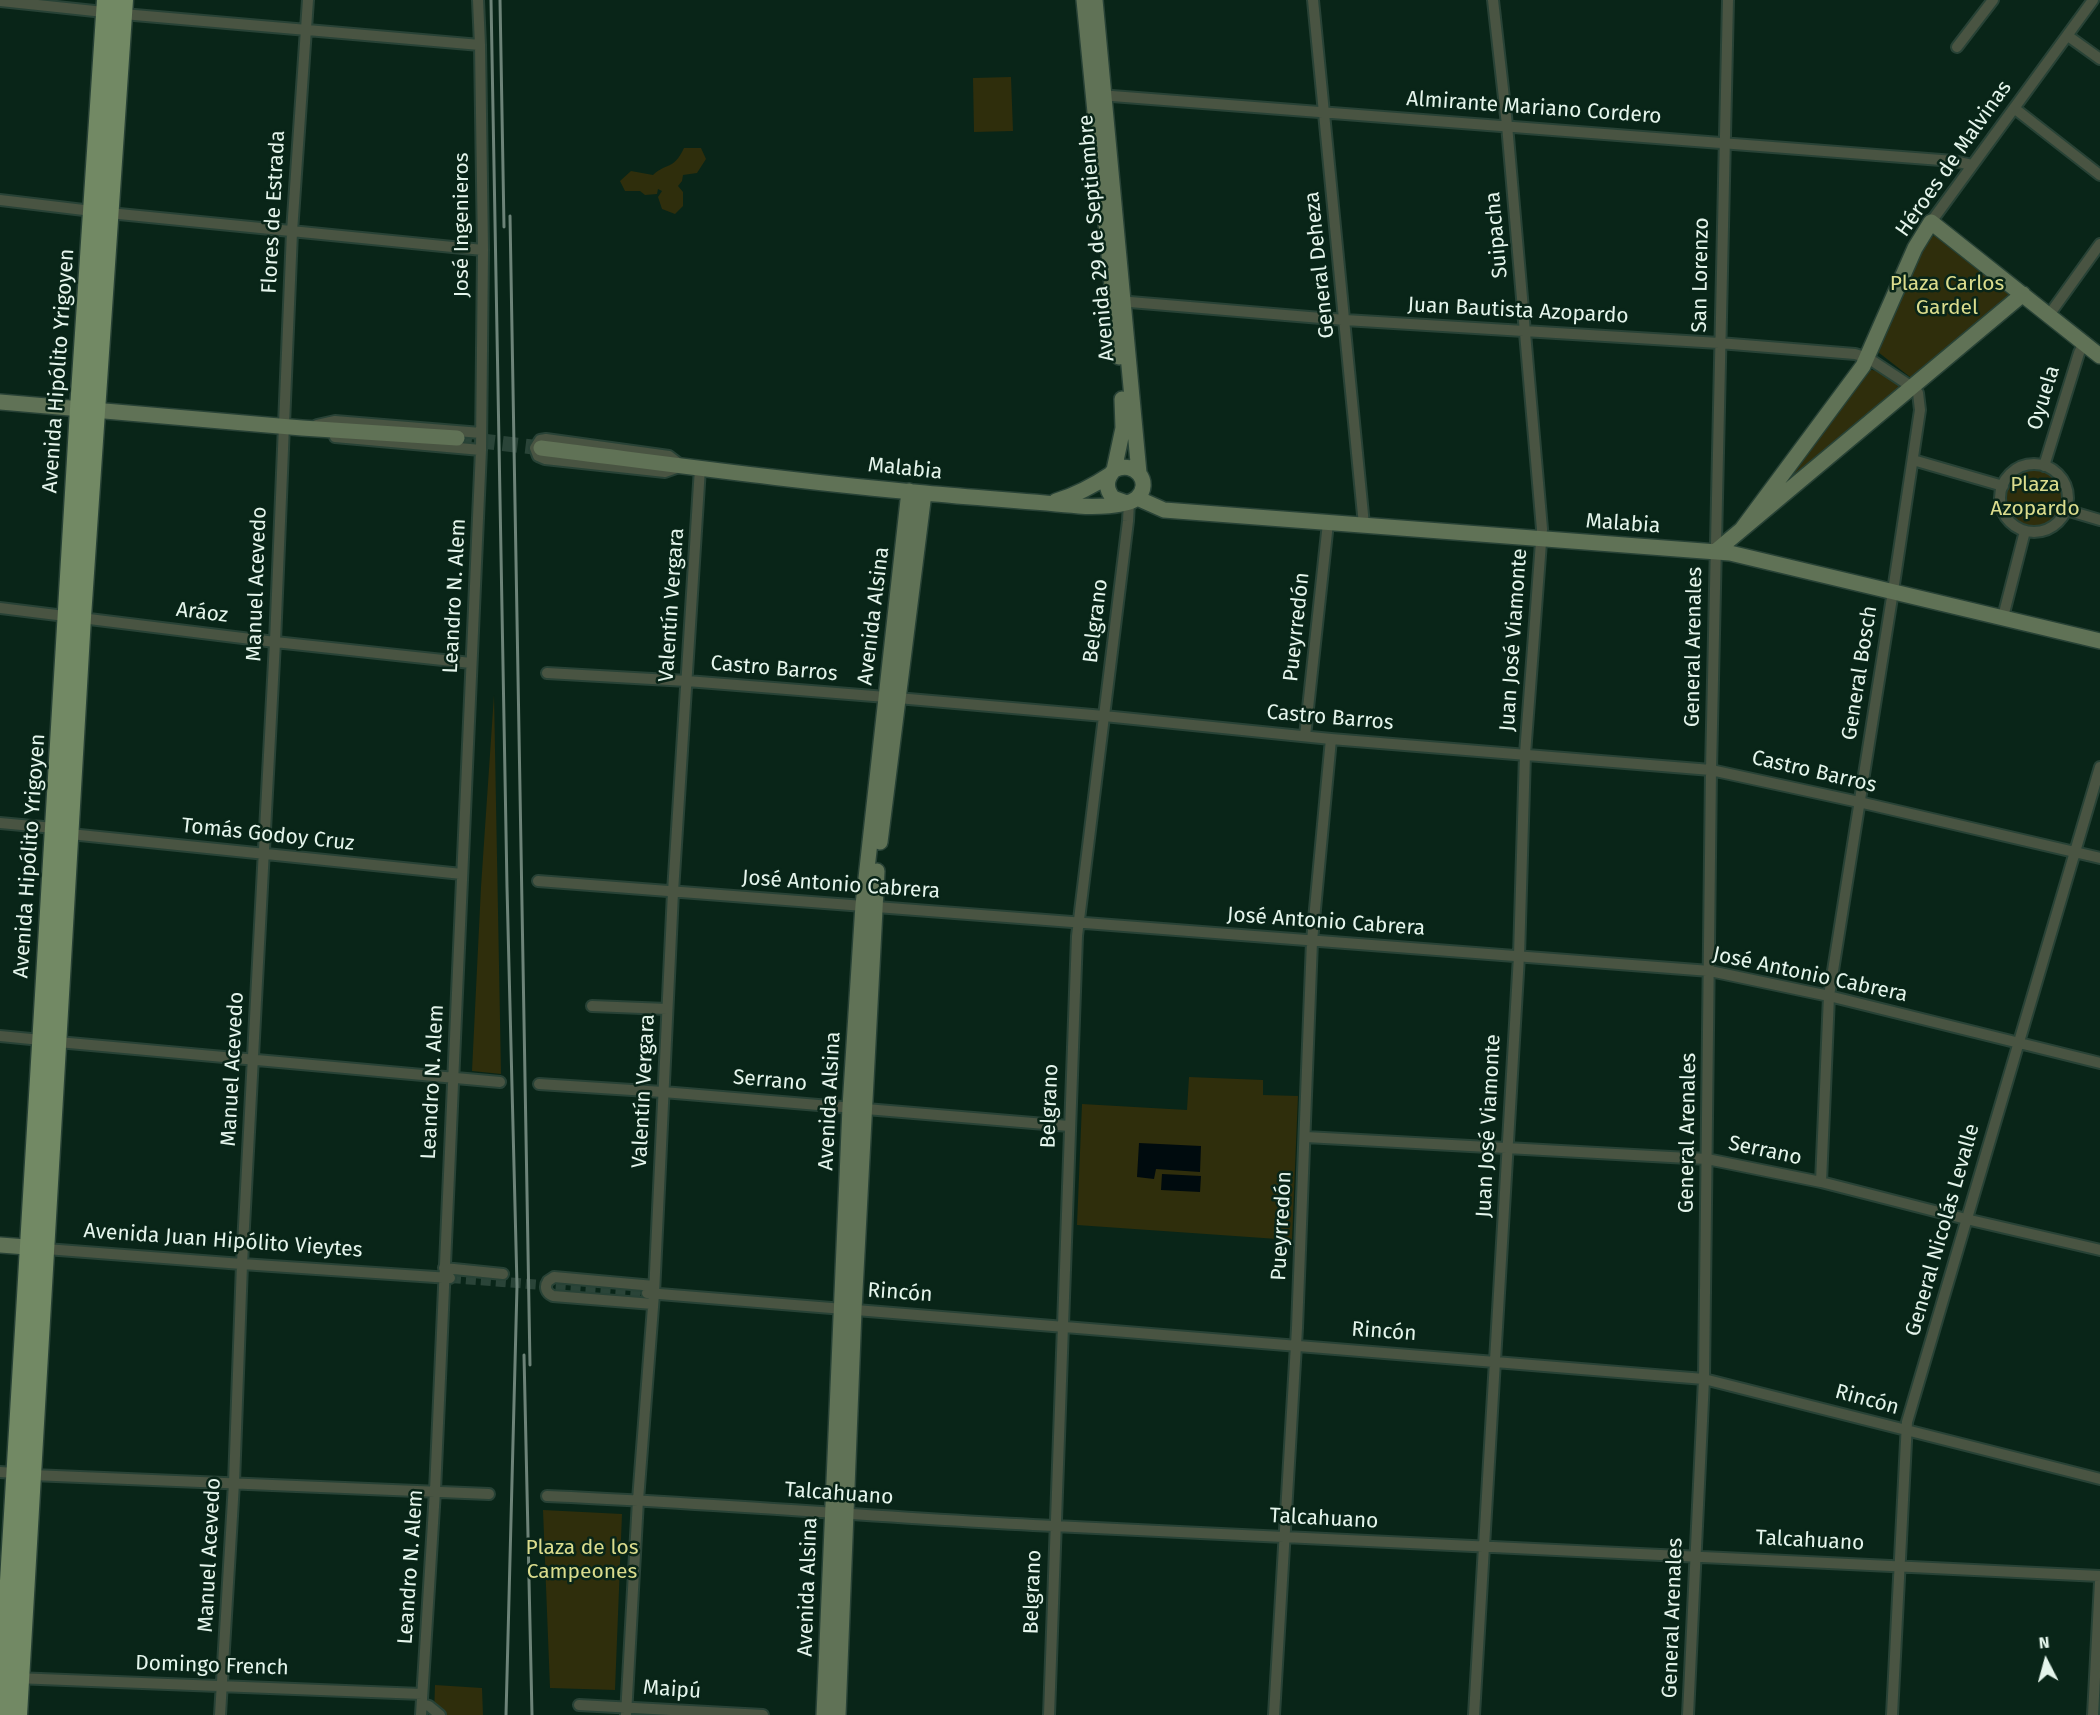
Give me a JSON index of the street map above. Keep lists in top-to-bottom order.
{
  "streets": {
    "main road": [
      "Héroes de Malvinas",
      "Avenida 29 de Septiembre",
      "Avenida Hipólito Yrigoyen",
      "Malabia",
      "Avenida Alsina",
      "Avenida Juan Hipólito Vieytes"
    ],
    "street": [
      "Almirante Mariano Cordero",
      "Flores de Estrada",
      "José Ingenieros",
      "Suipacha",
      "General Deheza",
      "San Lorenzo",
      "Juan Bautista Azopardo",
      "Oyuela",
      "Manuel Acevedo",
      "Leandro N. Alem",
      "Valentín Vergara",
      "Aráoz",
      "Belgrano",
      "Pueyrredón",
      "Juan José Viamonte",
      "General Arenales",
      "Castro Barros",
      "General Bosch",
      "Tomás Godoy Cruz",
      "José Antonio Cabrera",
      "Serrano",
      "General Nicolás Levalle",
      "Rincón",
      "Talcahuano",
      "Domingo French",
      "Maipú"
    ]
  },
  "crossings": [
    ["Almirante Mariano Cordero", "Héroes de Malvinas"],
    ["Almirante Mariano Cordero", "Suipacha"],
    ["Almirante Mariano Cordero", "Avenida 29 de Septiembre"],
    ["Almirante Mariano Cordero", "General Deheza"],
    ["Almirante Mariano Cordero", "San Lorenzo"],
    ["Héroes de Malvinas", "San Lorenzo"],
    ["Héroes de Malvinas", "Juan Bautista Azopardo"],
    ["Héroes de Malvinas", "Malabia"],
    ["Héroes de Malvinas", "General Arenales"],
    ["Héroes de Malvinas", "General Bosch"],
    ["Flores de Estrada", "Manuel Acevedo"],
    ["José Ingenieros", "Leandro N. Alem"],
    ["Suipacha", "Juan Bautista Azopardo"],
    ["Suipacha", "Malabia"],
    ["Suipacha", "Juan José Viamonte"],
    ["Avenida 29 de Septiembre", "Juan Bautista Azopardo"],
    ["Avenida 29 de Septiembre", "Malabia"],
    ["Avenida 29 de Septiembre", "Belgrano"],
    ["General Deheza", "Juan Bautista Azopardo"],
    ["General Deheza", "Malabia"],
    ["San Lorenzo", "Juan Bautista Azopardo"],
    ["San Lorenzo", "Malabia"],
    ["San Lorenzo", "General Arenales"],
    ["Juan Bautista Azopardo", "General Bosch"],
    ["Avenida Hipólito Yrigoyen", "Aráoz"],
    ["Avenida Hipólito Yrigoyen", "Tomás Godoy Cruz"],
    ["Avenida Hipólito Yrigoyen", "Avenida Juan Hipólito Vieytes"],
    ["Avenida Hipólito Yrigoyen", "Domingo French"],
    ["Malabia", "Valentín Vergara"],
    ["Malabia", "Avenida Alsina"],
    ["Malabia", "Belgrano"],
    ["Malabia", "Pueyrredón"],
    ["Malabia", "Juan José Viamonte"],
    ["Malabia", "General Arenales"],
    ["Malabia", "General Bosch"],
    ["Manuel Acevedo", "Aráoz"],
    ["Manuel Acevedo", "Tomás Godoy Cruz"],
    ["Manuel Acevedo", "Avenida Juan Hipólito Vieytes"],
    ["Manuel Acevedo", "Domingo French"],
    ["Leandro N. Alem", "Aráoz"],
    ["Leandro N. Alem", "Tomás Godoy Cruz"],
    ["Leandro N. Alem", "Avenida Juan Hipólito Vieytes"],
    ["Leandro N. Alem", "Domingo French"],
    ["Valentín Vergara", "Castro Barros"],
    ["Valentín Vergara", "José Antonio Cabrera"],
    ["Valentín Vergara", "Serrano"],
    ["Valentín Vergara", "Rincón"],
    ["Valentín Vergara", "Talcahuano"],
    ["Valentín Vergara", "Maipú"],
    ["Avenida Alsina", "Castro Barros"],
    ["Avenida Alsina", "José Antonio Cabrera"],
    ["Avenida Alsina", "Serrano"],
    ["Avenida Alsina", "Rincón"],
    ["Avenida Alsina", "Talcahuano"],
    ["Belgrano", "Castro Barros"],
    ["Belgrano", "José Antonio Cabrera"],
    ["Belgrano", "Serrano"],
    ["Belgrano", "Rincón"],
    ["Belgrano", "Talcahuano"],
    ["Pueyrredón", "Castro Barros"],
    ["Pueyrredón", "José Antonio Cabrera"],
    ["Pueyrredón", "Serrano"],
    ["Pueyrredón", "Rincón"],
    ["Pueyrredón", "Talcahuano"],
    ["Juan José Viamonte", "Castro Barros"],
    ["Juan José Viamonte", "José Antonio Cabrera"],
    ["Juan José Viamonte", "Serrano"],
    ["Juan José Viamonte", "Rincón"],
    ["Juan José Viamonte", "Talcahuano"],
    ["General Arenales", "Castro Barros"],
    ["General Arenales", "José Antonio Cabrera"],
    ["General Arenales", "Serrano"],
    ["General Arenales", "Rincón"],
    ["General Arenales", "Talcahuano"],
    ["Castro Barros", "General Bosch"],
    ["Castro Barros", "General Nicolás Levalle"],
    ["General Bosch", "José Antonio Cabrera"],
    ["General Bosch", "Serrano"],
    ["José Antonio Cabrera", "General Nicolás Levalle"],
    ["Serrano", "General Nicolás Levalle"],
    ["General Nicolás Levalle", "Rincón"],
    ["General Nicolás Levalle", "Talcahuano"]
  ],
  "parks": ["Plaza Carlos Gardel", "Plaza Azopardo", "Plaza de los Campeones"],
  "north": "top"
}
